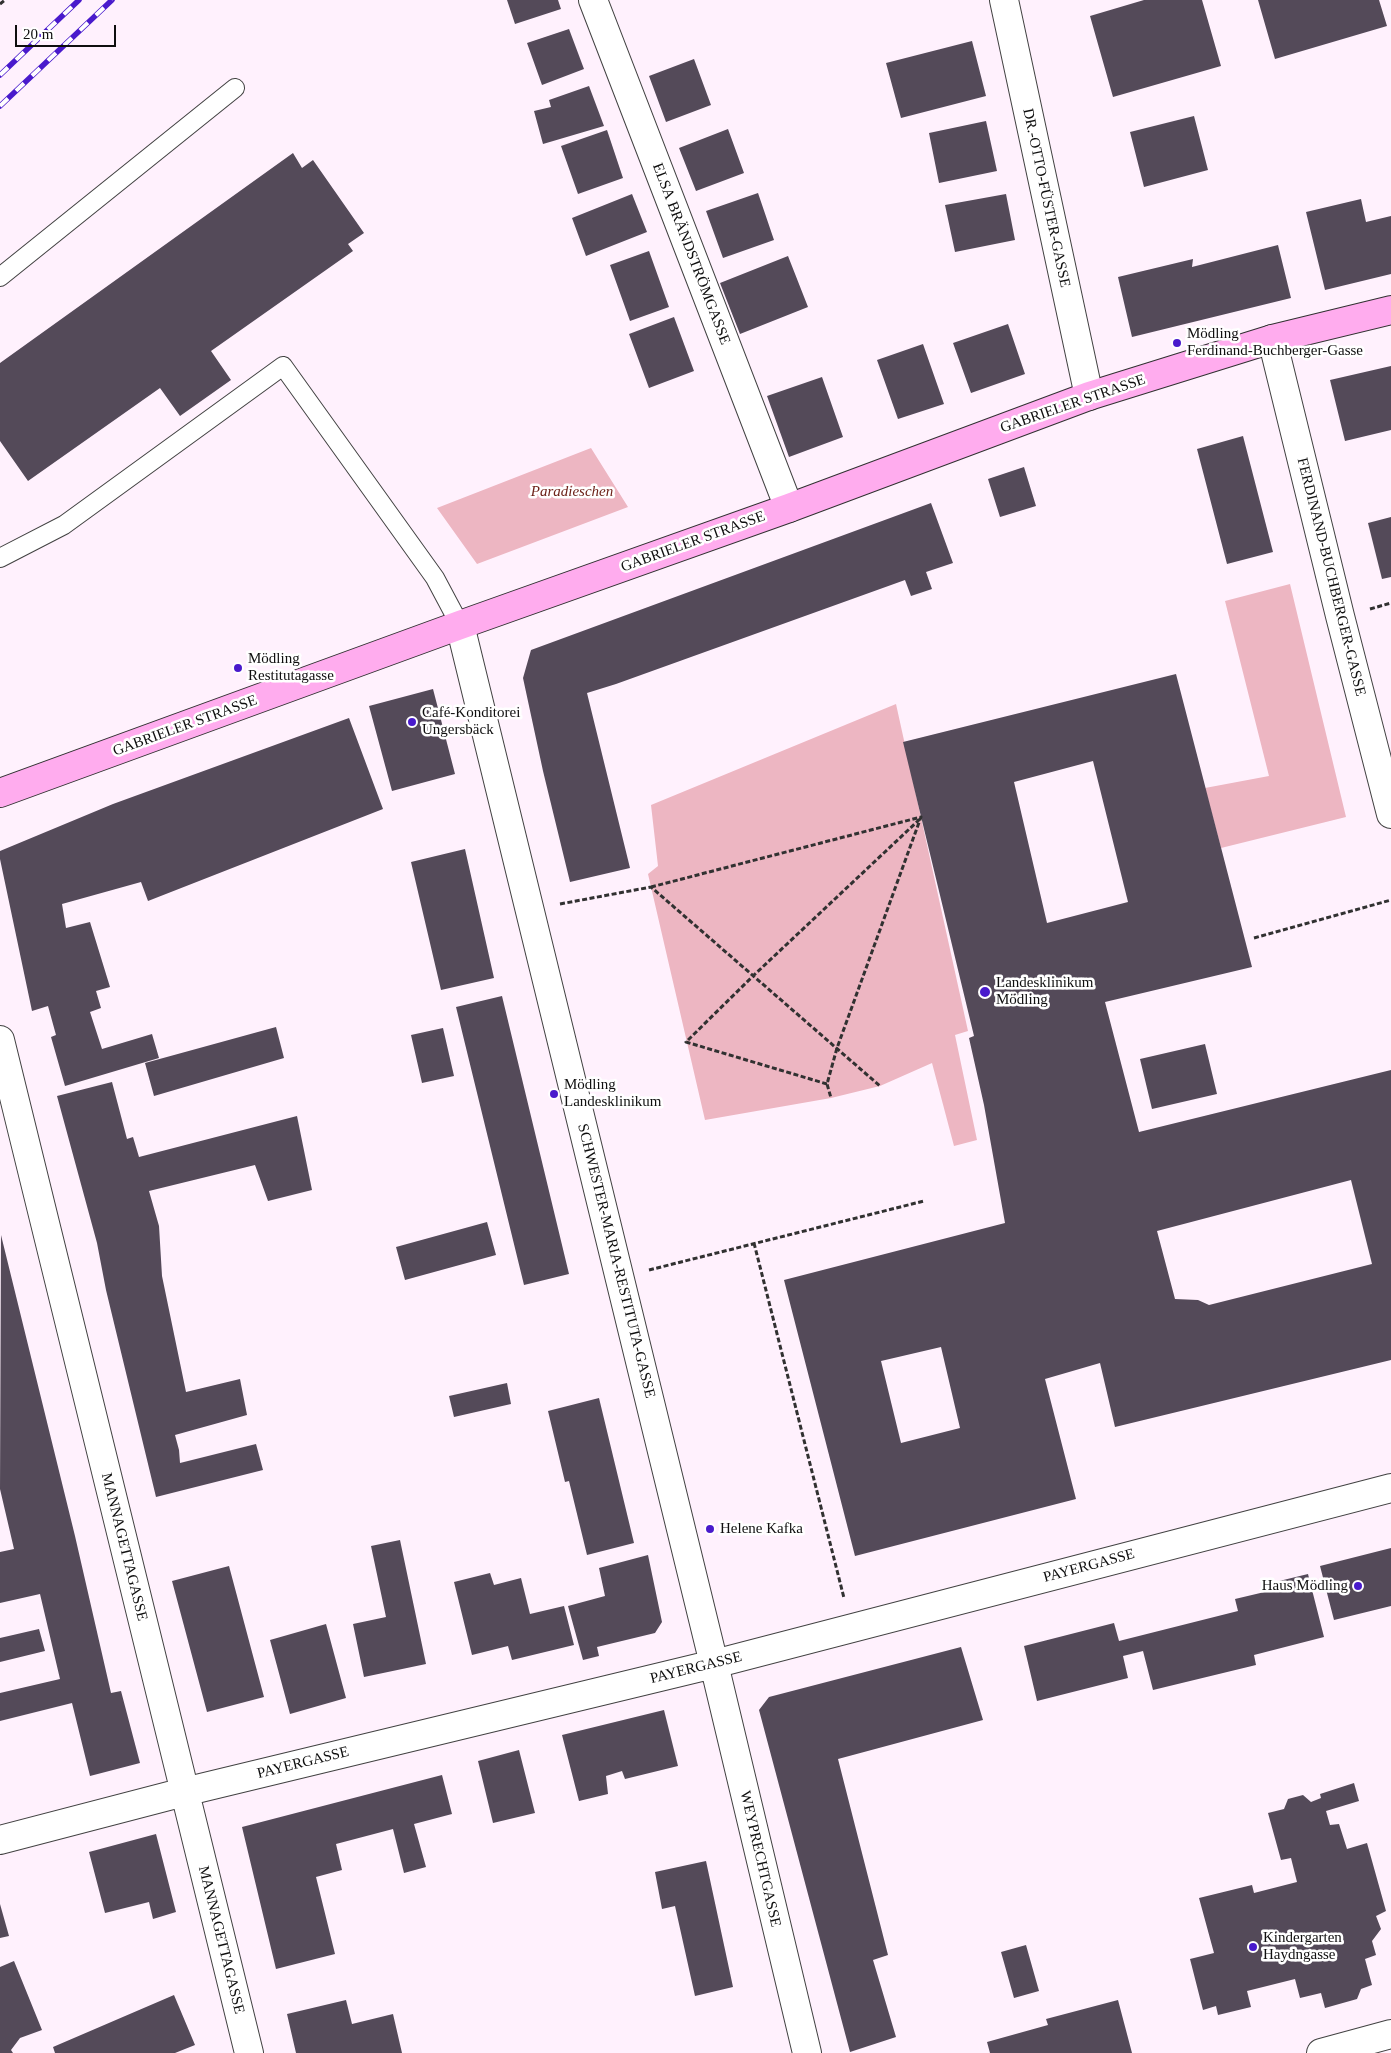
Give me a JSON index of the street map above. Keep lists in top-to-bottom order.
{
  "streets": {
    "street": [
      "DR.-OTTO-FÜSTER-GASSE",
      "ELSA BRÄNDSTRÖMGASSE",
      "GABRIELER STRASSE",
      "FERDINAND-BUCHBERGER-GASSE",
      "SCHWESTER-MARIA-RESTITUTA-GASSE",
      "MANNAGETTAGASSE",
      "PAYERGASSE",
      "WEYPRECHTGASSE"
    ]
  },
  "crossings": [
    ["DR.-OTTO-FÜSTER-GASSE", "GABRIELER STRASSE"],
    ["ELSA BRÄNDSTRÖMGASSE", "GABRIELER STRASSE"],
    ["GABRIELER STRASSE", "FERDINAND-BUCHBERGER-GASSE"],
    ["GABRIELER STRASSE", "SCHWESTER-MARIA-RESTITUTA-GASSE"],
    ["SCHWESTER-MARIA-RESTITUTA-GASSE", "PAYERGASSE"],
    ["SCHWESTER-MARIA-RESTITUTA-GASSE", "WEYPRECHTGASSE"],
    ["MANNAGETTAGASSE", "PAYERGASSE"],
    ["PAYERGASSE", "WEYPRECHTGASSE"]
  ],
  "parks": ["Paradieschen"],
  "places": [
    "Mödling Ferdinand-Buchberger-Gasse",
    "Mödling Restitutagasse",
    "Café-Konditorei Ungersbäck",
    "Landesklinikum Mödling",
    "Mödling Landesklinikum",
    "Helene Kafka",
    "Haus Mödling",
    "Kindergarten Haydngasse"
  ],
  "scale_bar": "20 m"
}
